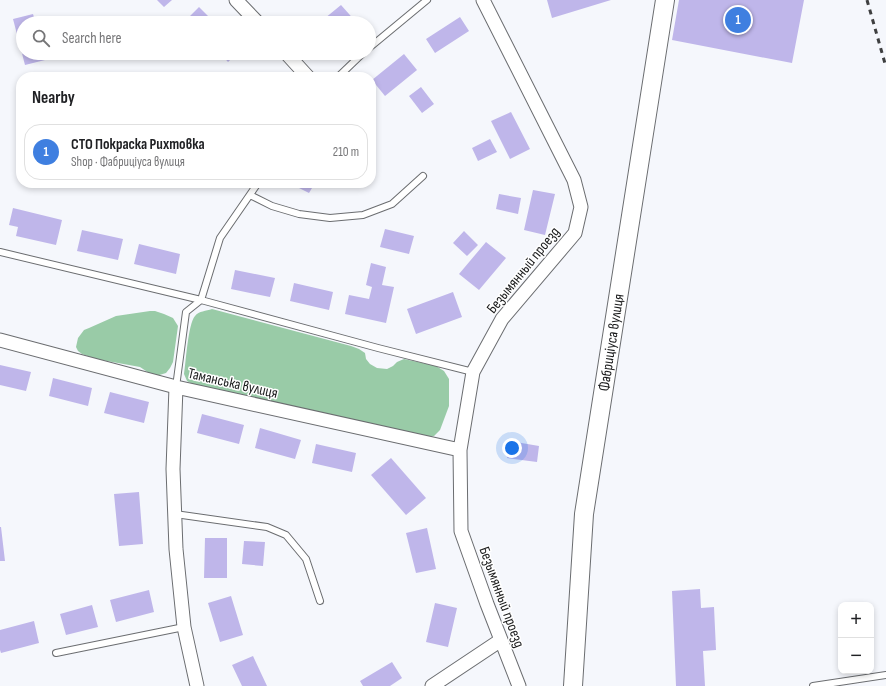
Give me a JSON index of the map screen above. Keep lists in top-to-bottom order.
{
  "streets": {
    "main road": ["Фабриціуса вулиця"],
    "street": ["Безымянный проезд", "Таманська вулиця"]
  },
  "crossings": [
    ["Безымянный проезд", "Таманська вулиця"]
  ],
  "page": {
    "pins": "1",
    "search": "Search here",
    "heading": "Nearby",
    "list": [
      {
        "mark": "1",
        "name": "СТО Покраска Рихтовка",
        "note": "Shop · Фабриціуса вулиця",
        "value": "210 m"
      }
    ],
    "map_buttons": ["+", "−"]
  }
}
